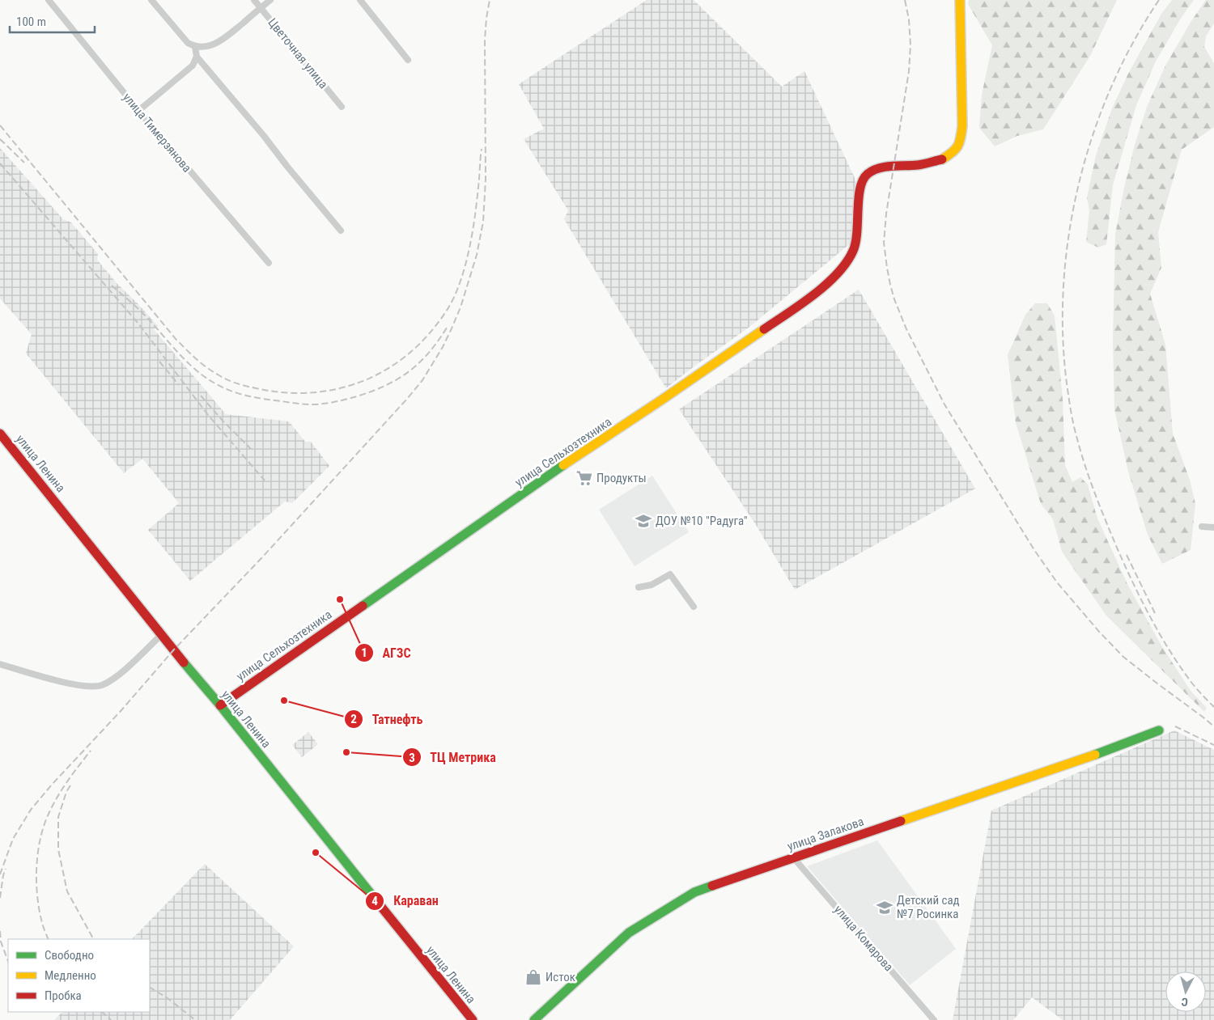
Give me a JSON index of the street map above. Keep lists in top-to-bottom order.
{
  "streets": {
    "street": [
      "Цветочная улица",
      "улица Тимерзянова",
      "улица Сельхозтехника",
      "улица Ленина",
      "улица Залакова",
      "улица Комарова"
    ]
  },
  "crossings": [
    ["улица Сельхозтехника", "улица Ленина"],
    ["улица Залакова", "улица Комарова"]
  ],
  "places": {
    "supermarket": ["Продукты"],
    "school or university": ["ДОУ №10 \"Радуга\"", "Детский сад №7 Росинка"],
    "other": [
      "АГЗС",
      "Татнефть",
      "ТЦ Метрика",
      "Караван"
    ],
    "shop": ["Исток"]
  },
  "legend": ["Свободно", "Медленно", "Пробка"],
  "scale_bar": "100 m",
  "north": "bottom"
}
